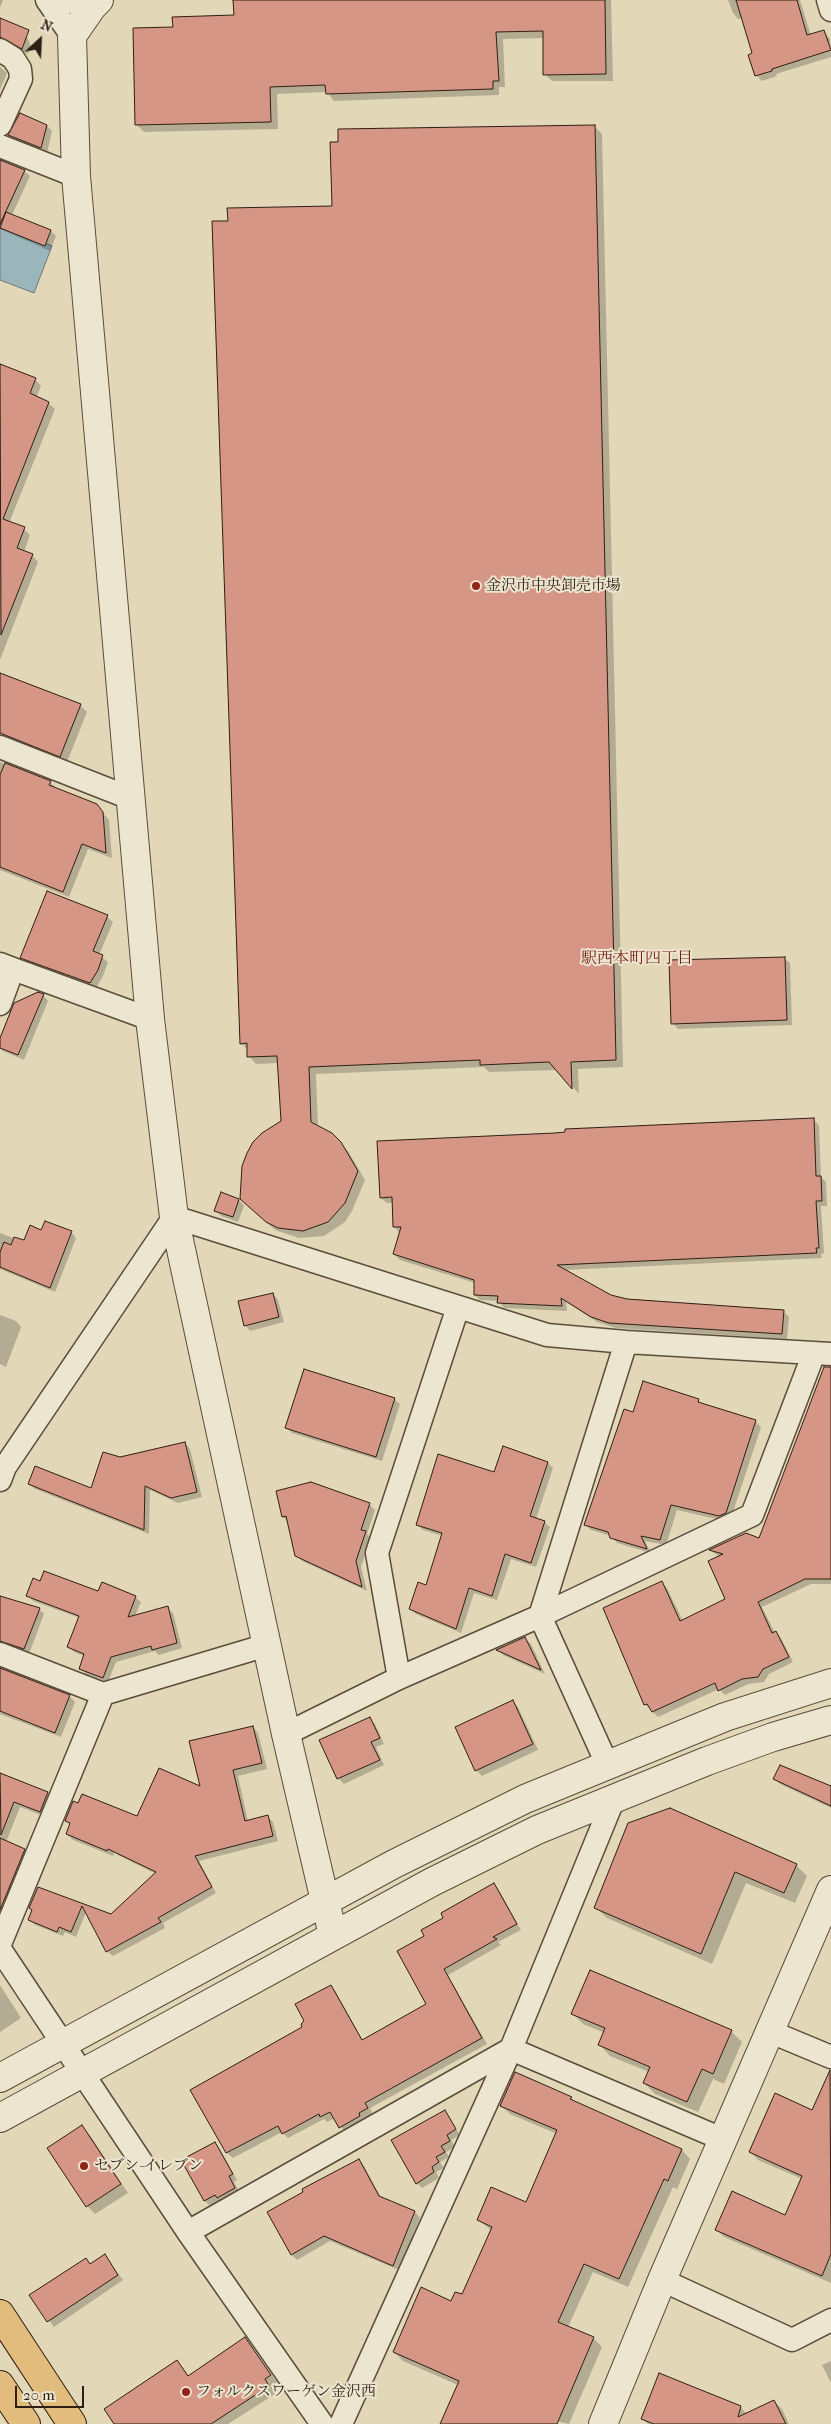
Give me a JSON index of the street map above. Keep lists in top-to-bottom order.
{
  "districts": ["駅西本町四丁目"],
  "places": ["金沢市中央卸売市場", "セブン-イレブン", "フォルクスワーゲン金沢西"],
  "scale_bar": "20 m",
  "north": "top right"
}
